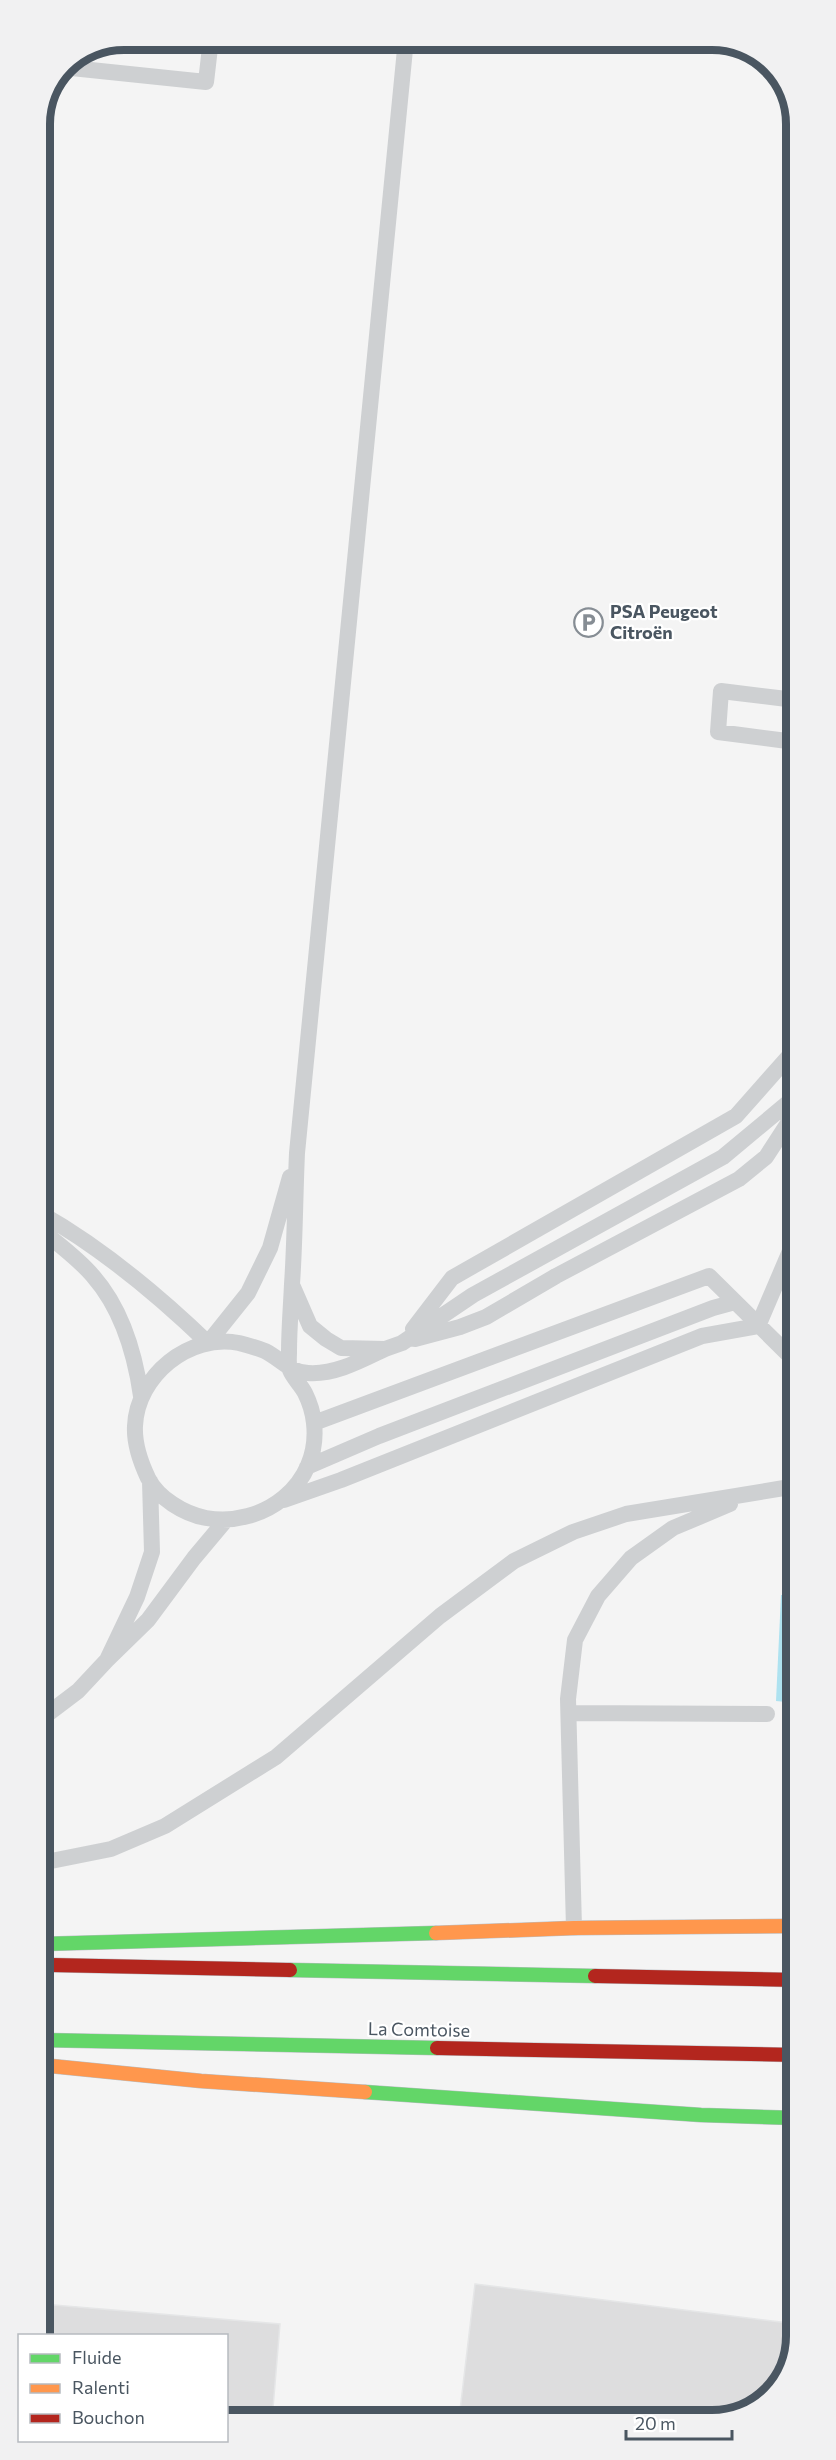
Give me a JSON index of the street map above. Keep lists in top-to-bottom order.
{
  "streets": {
    "highway": ["La Comtoise"]
  },
  "places": {
    "parking": ["PSA Peugeot Citroën"]
  },
  "legend": ["Fluide", "Ralenti", "Bouchon"],
  "scale_bar": "20 m"
}
